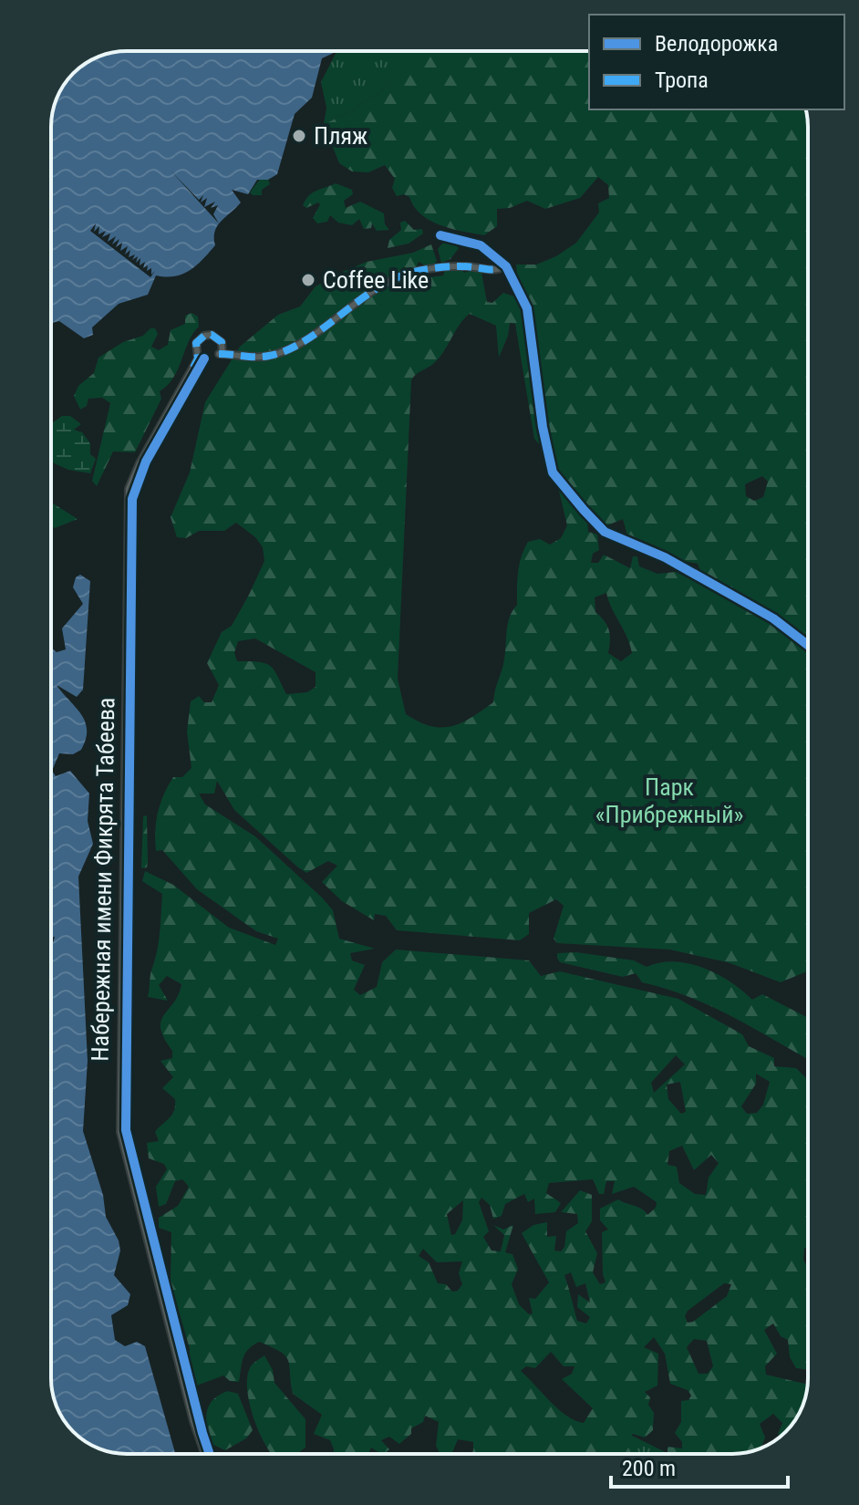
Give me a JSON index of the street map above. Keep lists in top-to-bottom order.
{
  "streets": {
    "street": ["Набережная имени Фикрята Табеева"]
  },
  "parks": ["Парк «Прибрежный»"],
  "places": ["Пляж", "Coffee Like"],
  "legend": ["Велодорожка", "Тропа"],
  "scale_bar": "200 m"
}
